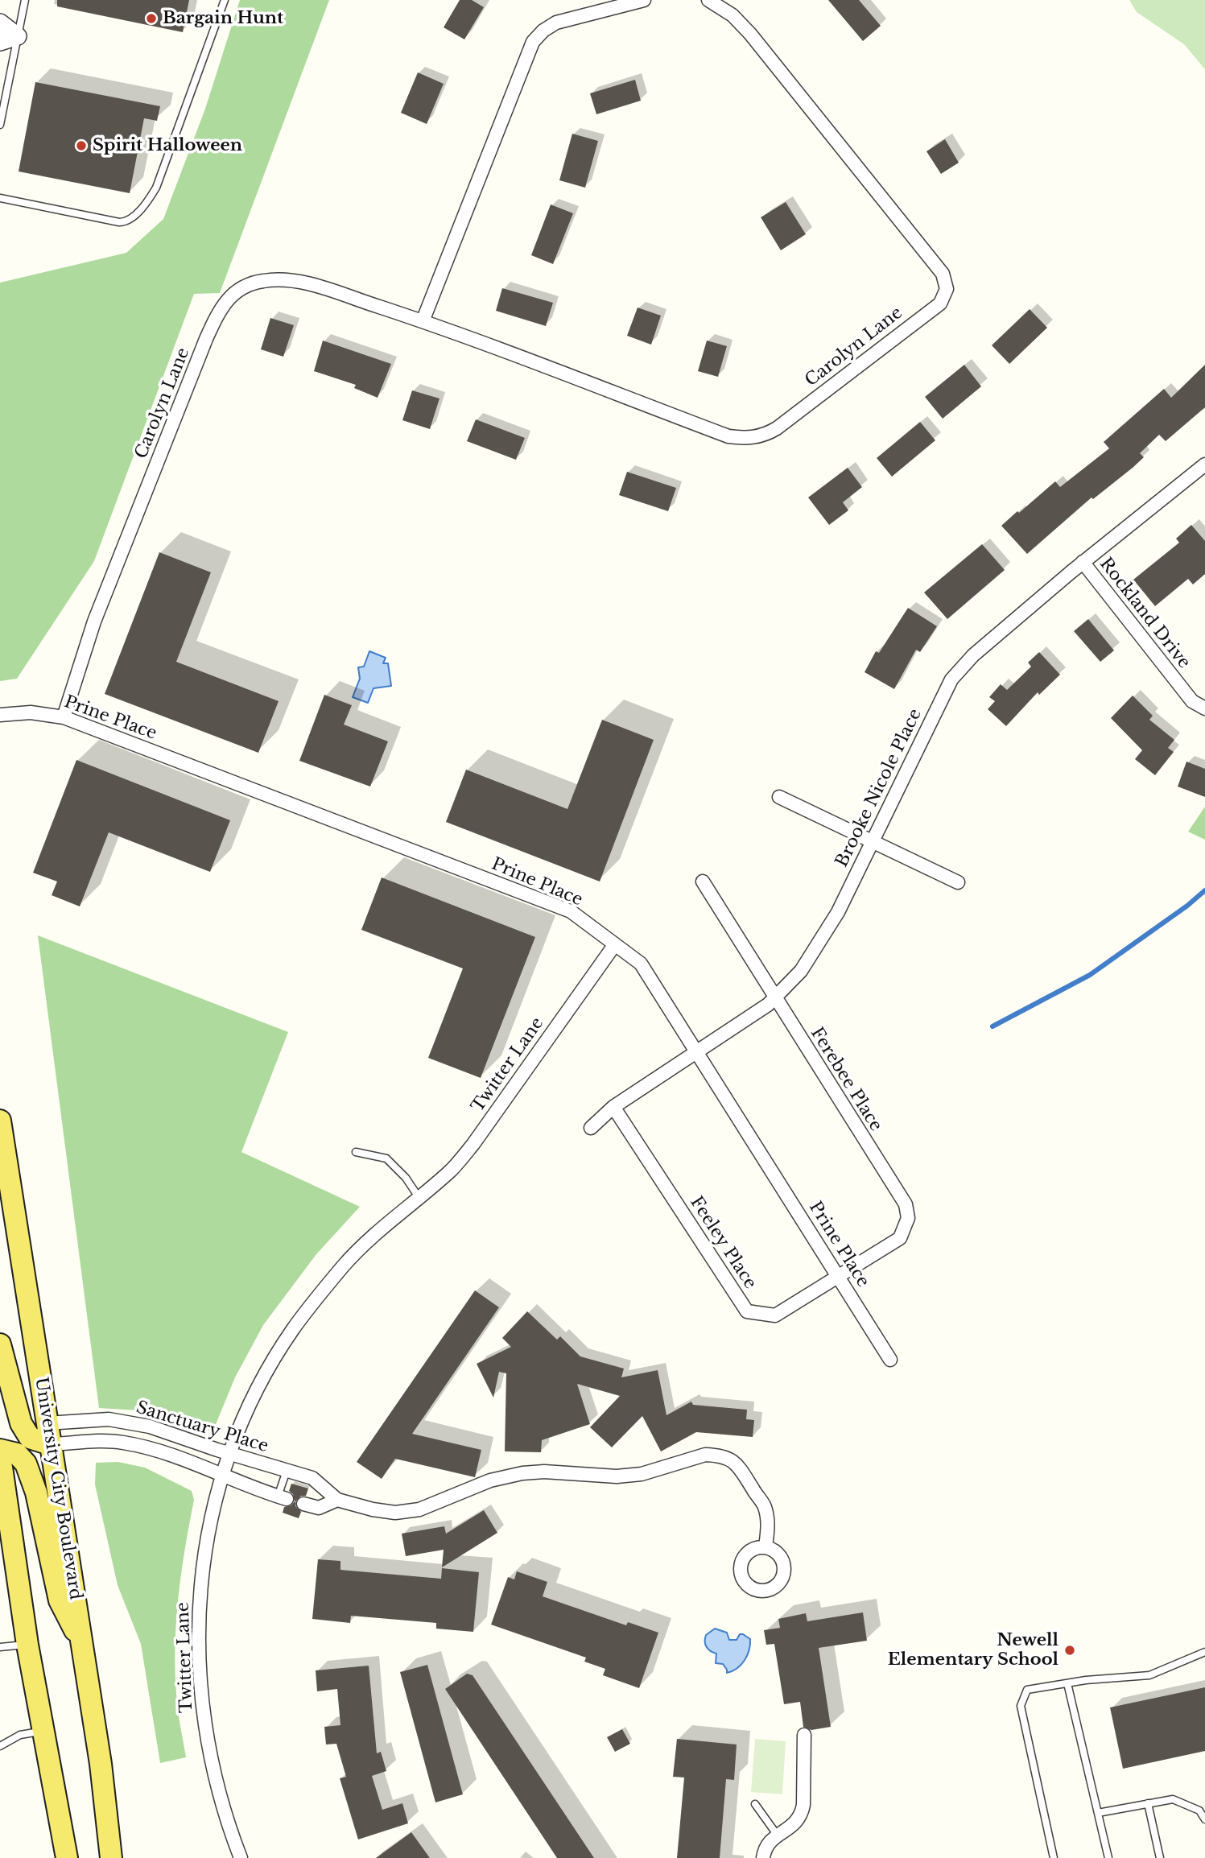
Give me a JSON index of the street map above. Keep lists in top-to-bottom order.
{
  "streets": {
    "main road": ["University City Boulevard"],
    "street": [
      "Carolyn Lane",
      "Rockland Drive",
      "Prine Place",
      "Brooke Nicole Place",
      "Twitter Lane",
      "Ferebee Place",
      "Feeley Place",
      "Sanctuary Place"
    ]
  },
  "crossings": [
    ["Carolyn Lane", "Prine Place"],
    ["Rockland Drive", "Brooke Nicole Place"],
    ["Prine Place", "Brooke Nicole Place"],
    ["Prine Place", "Twitter Lane"],
    ["Prine Place", "Ferebee Place"],
    ["Prine Place", "Feeley Place"],
    ["Brooke Nicole Place", "Ferebee Place"],
    ["Brooke Nicole Place", "Feeley Place"],
    ["Twitter Lane", "Sanctuary Place"],
    ["Ferebee Place", "Feeley Place"],
    ["Sanctuary Place", "University City Boulevard"]
  ],
  "places": ["Bargain Hunt", "Spirit Halloween", "Newell Elementary School"]
}
